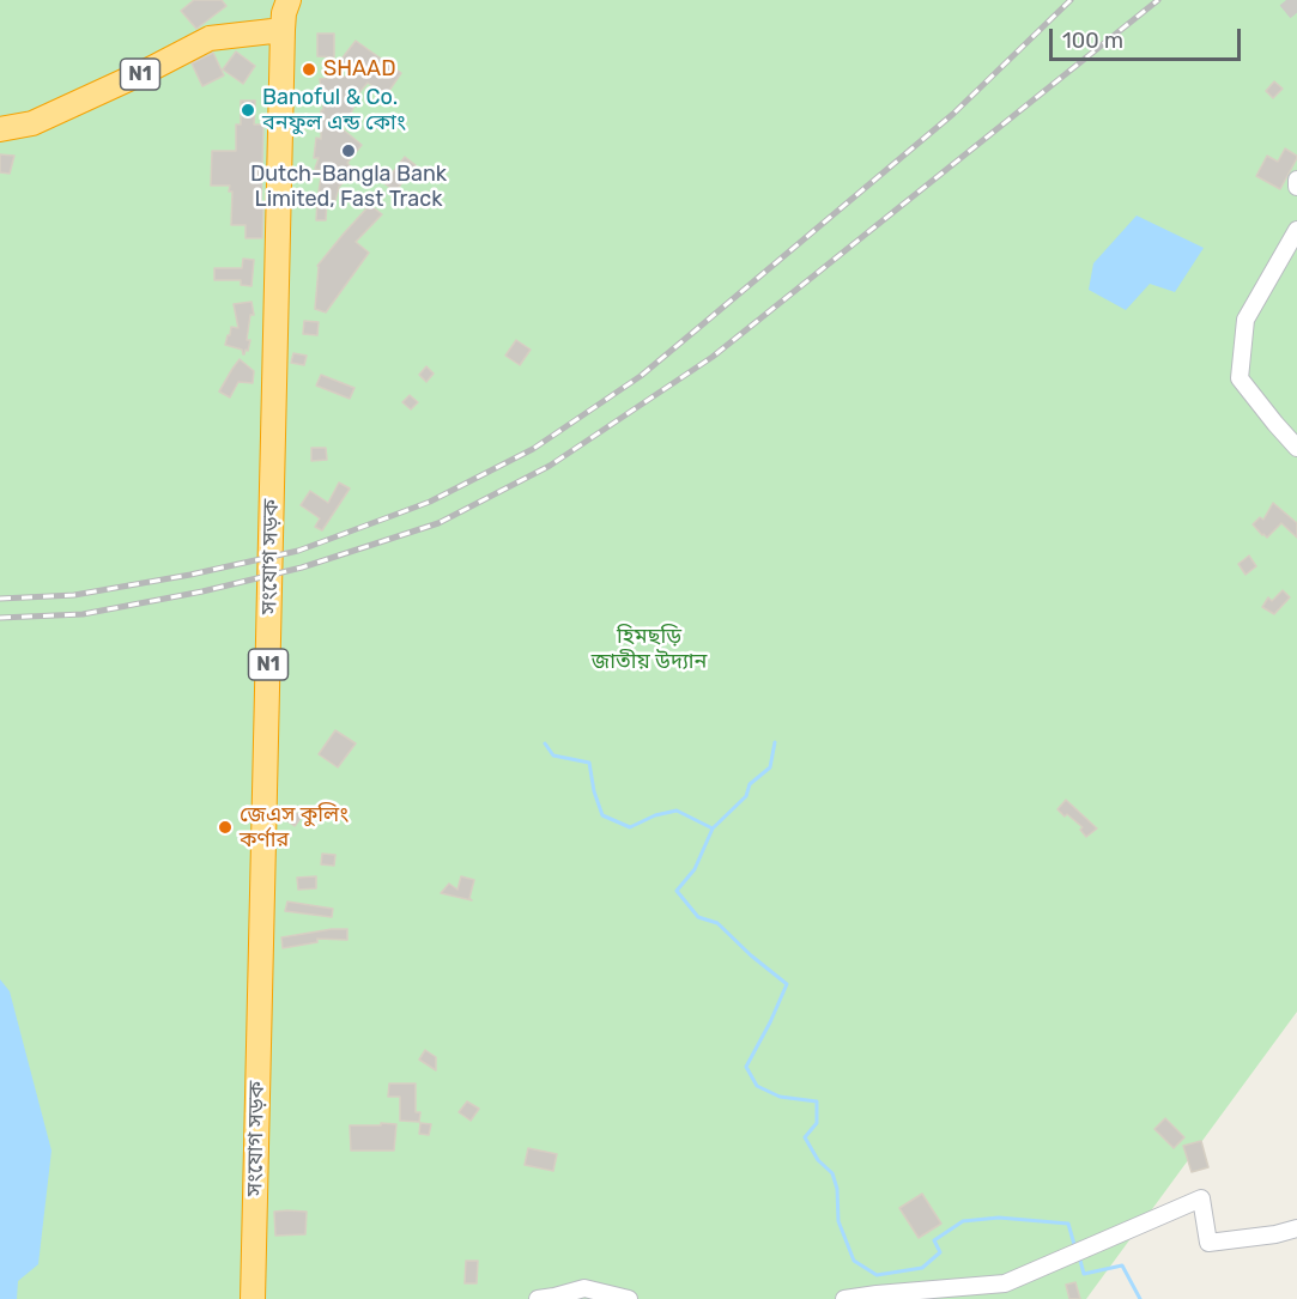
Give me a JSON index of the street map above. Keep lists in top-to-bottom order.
{
  "streets": {
    "highway": ["N1", "সংযোগ সড়ক"]
  },
  "crossings": [
    ["N1", "সংযোগ সড়ক"]
  ],
  "parks": ["হিমছড়ি জাতীয় উদ্যান"],
  "places": [
    "SHAAD",
    "Banoful & Co. বনফুল এন্ড কোং",
    "Dutch-Bangla Bank Limited, Fast Track",
    "জেএস কুলিং কর্ণার"
  ],
  "scale_bar": "100 m"
}
